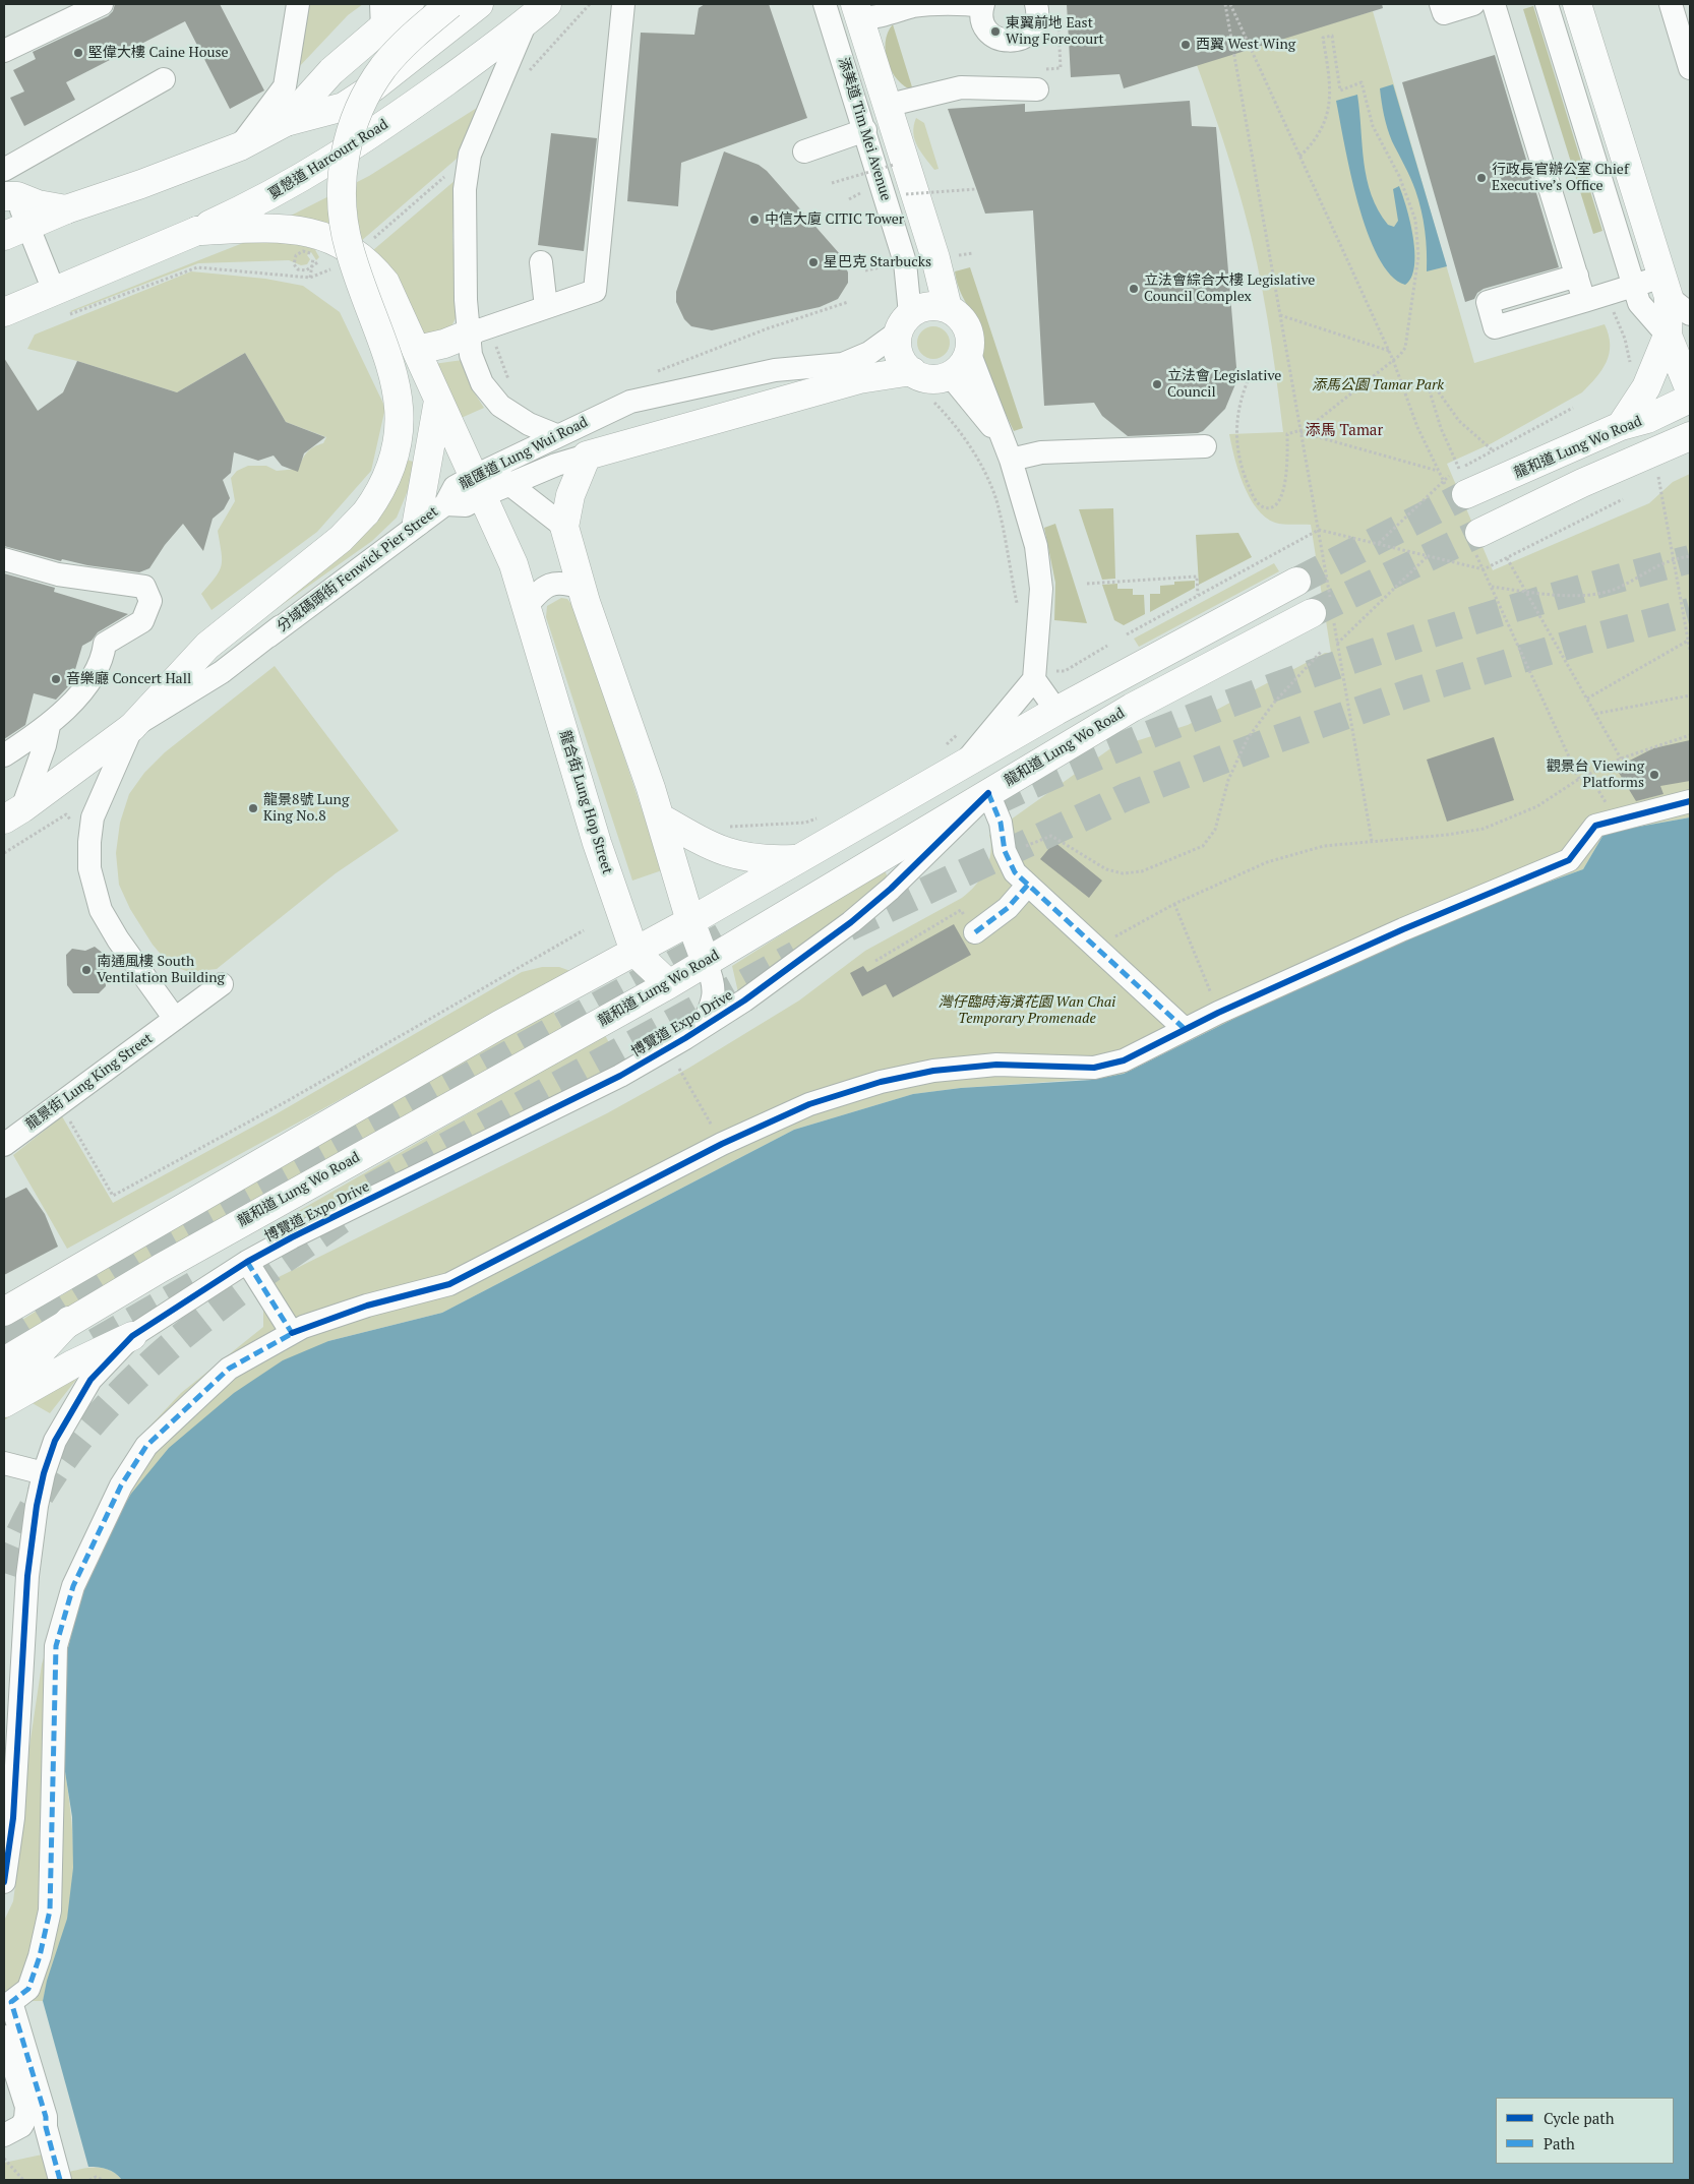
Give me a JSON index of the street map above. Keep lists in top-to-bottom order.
{
  "streets": {
    "main road": [
      "添美道 Tim Mei Avenue",
      "夏慤道 Harcourt Road",
      "龍和道 Lung Wo Road",
      "龍匯道 Lung Wui Road",
      "分域碼頭街 Fenwick Pier Street",
      "龍合街 Lung Hop Street"
    ],
    "street": ["博覽道 Expo Drive", "龍景街 Lung King Street"]
  },
  "crossings": [
    ["添美道 Tim Mei Avenue", "龍匯道 Lung Wui Road"],
    ["龍和道 Lung Wo Road", "龍合街 Lung Hop Street"],
    ["龍和道 Lung Wo Road", "博覽道 Expo Drive"],
    ["龍匯道 Lung Wui Road", "分域碼頭街 Fenwick Pier Street"],
    ["龍匯道 Lung Wui Road", "龍合街 Lung Hop Street"]
  ],
  "districts": ["添馬 Tamar"],
  "parks": ["添馬公園 Tamar Park", "灣仔臨時海濱花園 Wan Chai Temporary Promenade"],
  "places": [
    "東翼前地 East Wing Forecourt",
    "西翼 West Wing",
    "堅偉大樓 Caine House",
    "行政長官辦公室 Chief Executive’s Office",
    "中信大廈 CITIC Tower",
    "星巴克 Starbucks",
    "立法會綜合大樓 Legislative Council Complex",
    "立法會 Legislative Council",
    "音樂廳 Concert Hall",
    "觀景台 Viewing Platforms",
    "龍景8號 Lung King No.8",
    "南通風樓 South Ventilation Building"
  ],
  "legend": ["Cycle path", "Path"]
}
